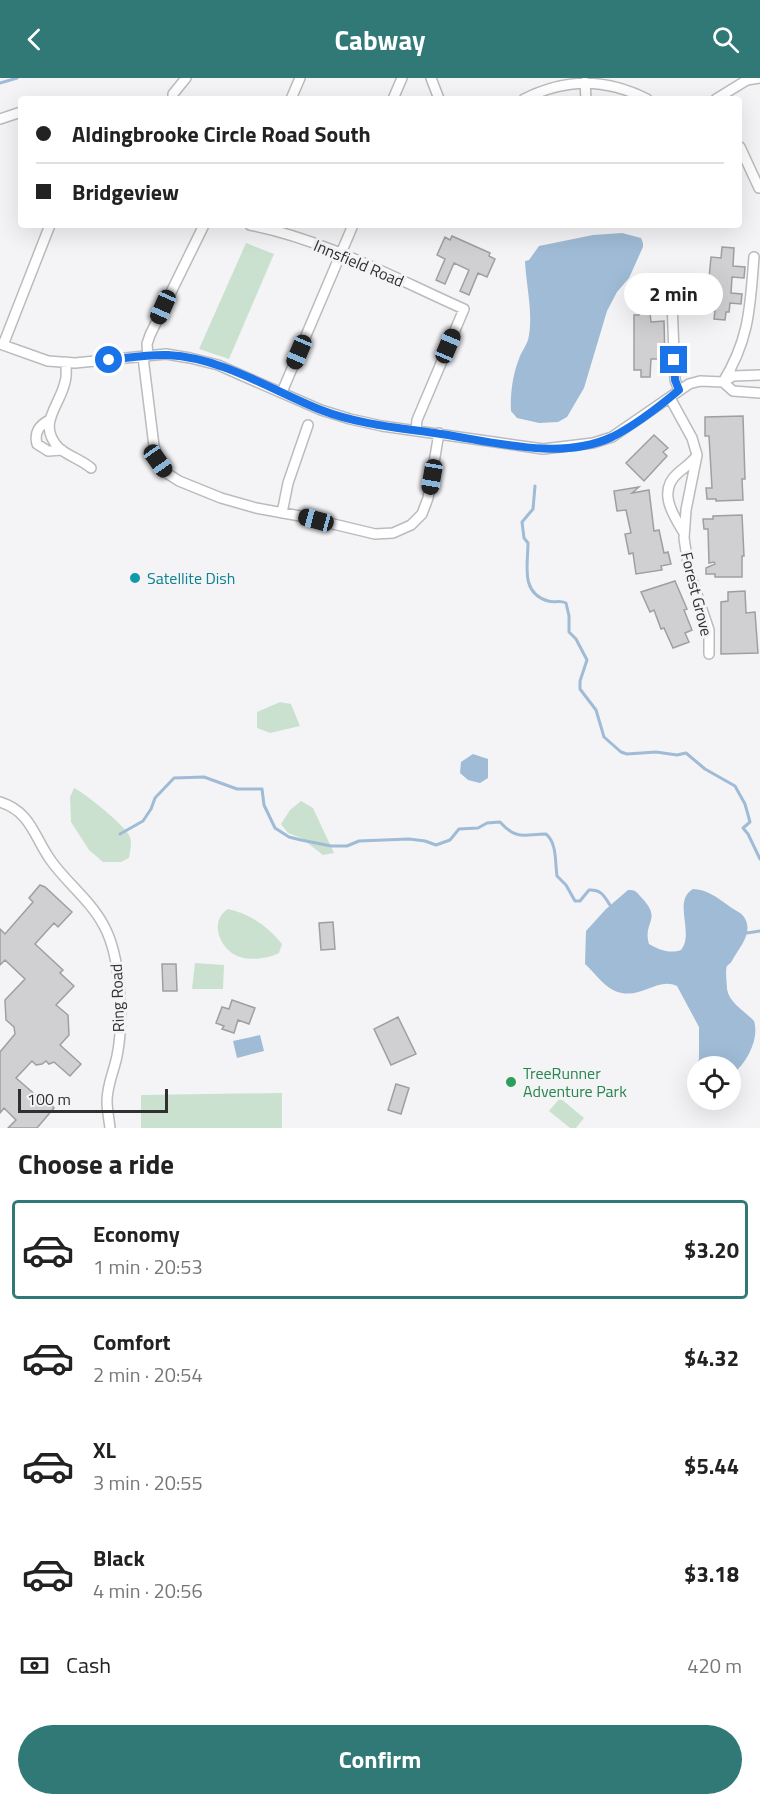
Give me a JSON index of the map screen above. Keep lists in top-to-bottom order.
{
  "streets": {
    "street": ["Innsfield Road", "Forest Grove", "Ring Road"]
  },
  "places": ["Satellite Dish", "TreeRunner Adventure Park"],
  "scale_bar": "100 m",
  "page": {
    "header": "Cabway",
    "banner": ["Aldingbrooke Circle Road South", "Bridgeview"],
    "bubble": "2 min",
    "scale": "100 m",
    "heading": "Choose a ride",
    "list": [
      {
        "name": "Economy",
        "note": "1 min · 20:53",
        "value": "$3.20"
      },
      {
        "name": "Comfort",
        "note": "2 min · 20:54",
        "value": "$4.32"
      },
      {
        "name": "XL",
        "note": "3 min · 20:55",
        "value": "$5.44"
      },
      {
        "name": "Black",
        "note": "4 min · 20:56",
        "value": "$3.18"
      }
    ],
    "pay": ["Cash", "420 m"],
    "buttons": "Confirm"
  }
}
